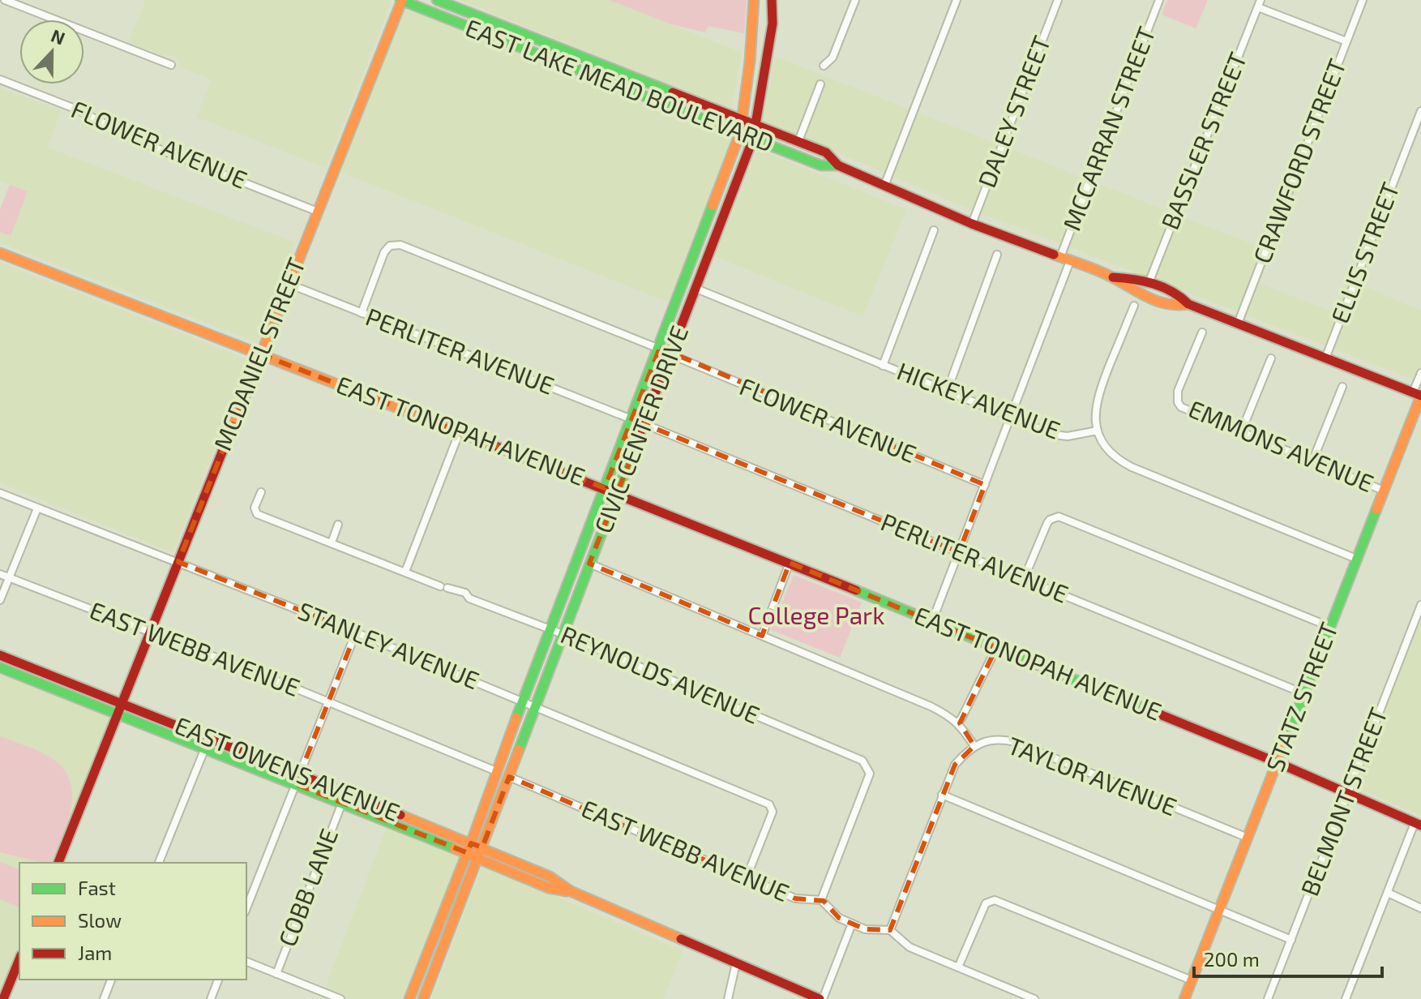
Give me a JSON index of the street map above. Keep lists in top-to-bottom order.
{
  "streets": {
    "main road": [
      "EAST LAKE MEAD BOULEVARD",
      "MCDANIEL STREET",
      "CIVIC CENTER DRIVE",
      "EAST TONOPAH AVENUE",
      "STATZ STREET",
      "EAST OWENS AVENUE"
    ],
    "street": [
      "DALEY STREET",
      "MCCARRAN STREET",
      "BASSLER STREET",
      "FLOWER AVENUE",
      "CRAWFORD STREET",
      "ELLIS STREET",
      "PERLITER AVENUE",
      "HICKEY AVENUE",
      "EMMONS AVENUE",
      "STANLEY AVENUE",
      "EAST WEBB AVENUE",
      "REYNOLDS AVENUE",
      "TAYLOR AVENUE",
      "BELMONT STREET",
      "COBB LANE"
    ]
  },
  "crossings": [
    ["EAST LAKE MEAD BOULEVARD", "DALEY STREET"],
    ["EAST LAKE MEAD BOULEVARD", "MCCARRAN STREET"],
    ["EAST LAKE MEAD BOULEVARD", "BASSLER STREET"],
    ["EAST LAKE MEAD BOULEVARD", "CRAWFORD STREET"],
    ["EAST LAKE MEAD BOULEVARD", "ELLIS STREET"],
    ["EAST LAKE MEAD BOULEVARD", "MCDANIEL STREET"],
    ["EAST LAKE MEAD BOULEVARD", "CIVIC CENTER DRIVE"],
    ["EAST LAKE MEAD BOULEVARD", "STATZ STREET"],
    ["FLOWER AVENUE", "MCDANIEL STREET"],
    ["FLOWER AVENUE", "CIVIC CENTER DRIVE"],
    ["PERLITER AVENUE", "MCDANIEL STREET"],
    ["PERLITER AVENUE", "CIVIC CENTER DRIVE"],
    ["PERLITER AVENUE", "STATZ STREET"],
    ["MCDANIEL STREET", "EAST TONOPAH AVENUE"],
    ["MCDANIEL STREET", "STANLEY AVENUE"],
    ["MCDANIEL STREET", "EAST WEBB AVENUE"],
    ["MCDANIEL STREET", "EAST OWENS AVENUE"],
    ["HICKEY AVENUE", "CIVIC CENTER DRIVE"],
    ["HICKEY AVENUE", "STATZ STREET"],
    ["CIVIC CENTER DRIVE", "EAST TONOPAH AVENUE"],
    ["CIVIC CENTER DRIVE", "STANLEY AVENUE"],
    ["CIVIC CENTER DRIVE", "EAST WEBB AVENUE"],
    ["CIVIC CENTER DRIVE", "REYNOLDS AVENUE"],
    ["CIVIC CENTER DRIVE", "EAST OWENS AVENUE"],
    ["CIVIC CENTER DRIVE", "TAYLOR AVENUE"],
    ["EAST TONOPAH AVENUE", "STATZ STREET"],
    ["EAST TONOPAH AVENUE", "BELMONT STREET"],
    ["EMMONS AVENUE", "STATZ STREET"],
    ["STANLEY AVENUE", "EAST WEBB AVENUE"],
    ["EAST WEBB AVENUE", "REYNOLDS AVENUE"],
    ["STATZ STREET", "TAYLOR AVENUE"],
    ["EAST OWENS AVENUE", "COBB LANE"]
  ],
  "parks": ["College Park"],
  "legend": ["Fast", "Slow", "Jam"],
  "scale_bar": "200 m",
  "north": "top"
}
